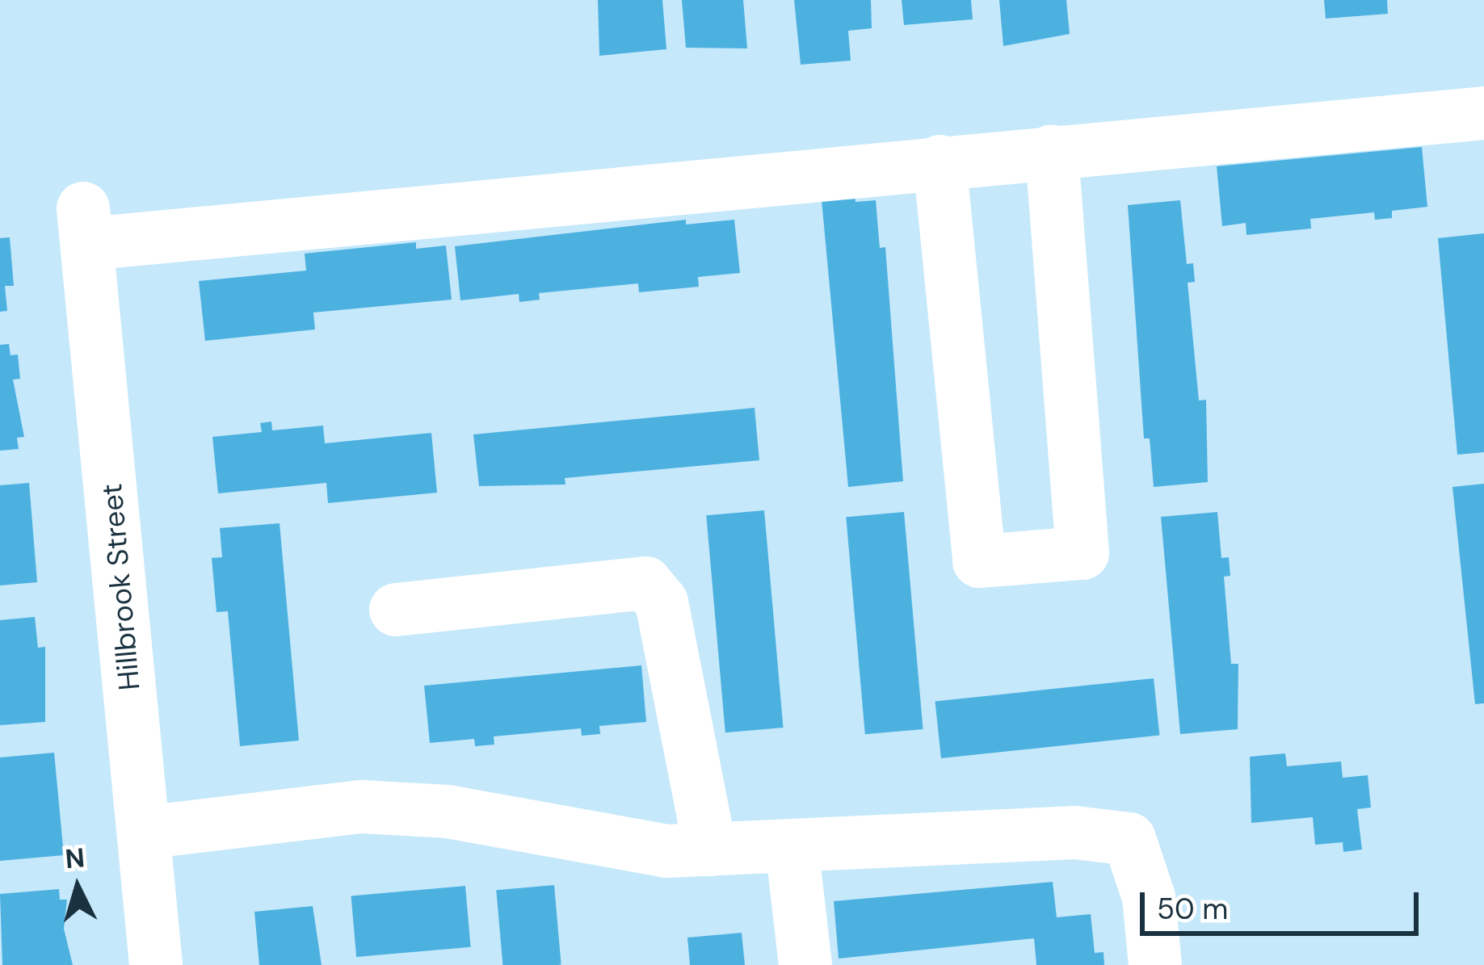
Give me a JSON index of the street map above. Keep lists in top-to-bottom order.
{
  "streets": {
    "street": ["Hillbrook Street"]
  },
  "scale_bar": "50 m",
  "north": "top"
}
